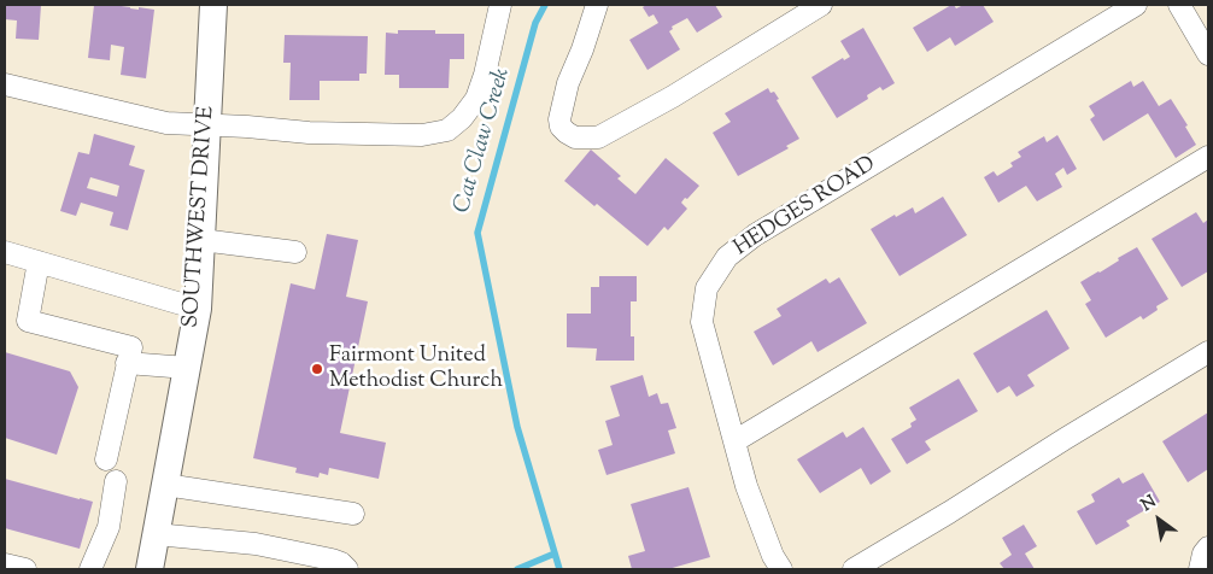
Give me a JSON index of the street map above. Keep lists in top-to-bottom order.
{
  "streets": {
    "main road": ["SOUTHWEST DRIVE"],
    "street": ["HEDGES ROAD"]
  },
  "water": ["Cat Claw Creek"],
  "places": ["Fairmont United Methodist Church"],
  "north": "top left"
}
